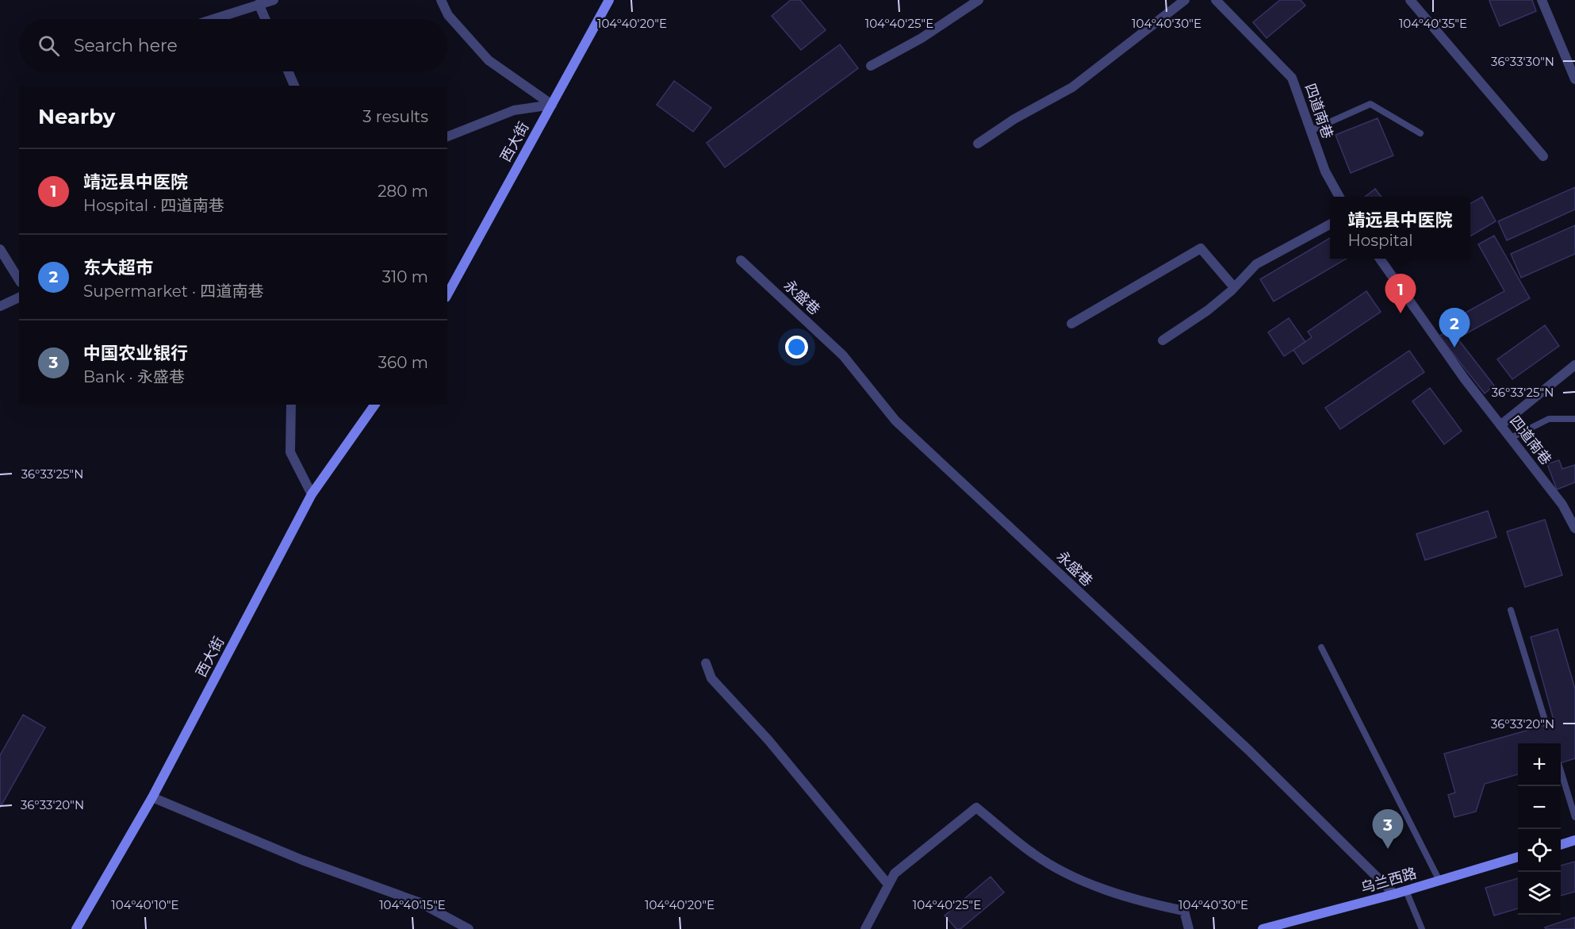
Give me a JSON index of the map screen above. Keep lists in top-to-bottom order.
{
  "streets": {
    "main road": ["西大街", "乌兰西路"],
    "street": ["四道南巷", "永盛巷"]
  },
  "crossings": [
    ["永盛巷", "乌兰西路"]
  ],
  "page": {
    "search": "Search here",
    "heading": ["Nearby", "3 results"],
    "list": [
      {
        "mark": "1",
        "name": "靖远县中医院",
        "note": "Hospital · 四道南巷",
        "value": "280 m"
      },
      {
        "mark": "2",
        "name": "东大超市",
        "note": "Supermarket · 四道南巷",
        "value": "310 m"
      },
      {
        "mark": "3",
        "name": "中国农业银行",
        "note": "Bank · 永盛巷",
        "value": "360 m"
      }
    ],
    "popup": ["靖远县中医院", "Hospital"],
    "pins": ["1", "2", "3"],
    "map_buttons": ["+", "−"]
  },
  "coordinates": [
    "104°40'20\"E",
    "104°40'25\"E",
    "104°40'30\"E",
    "104°40'35\"E",
    "36°33'30\"N",
    "36°33'25\"N",
    "36°33'20\"N",
    "104°40'10\"E",
    "104°40'15\"E"
  ]
}
